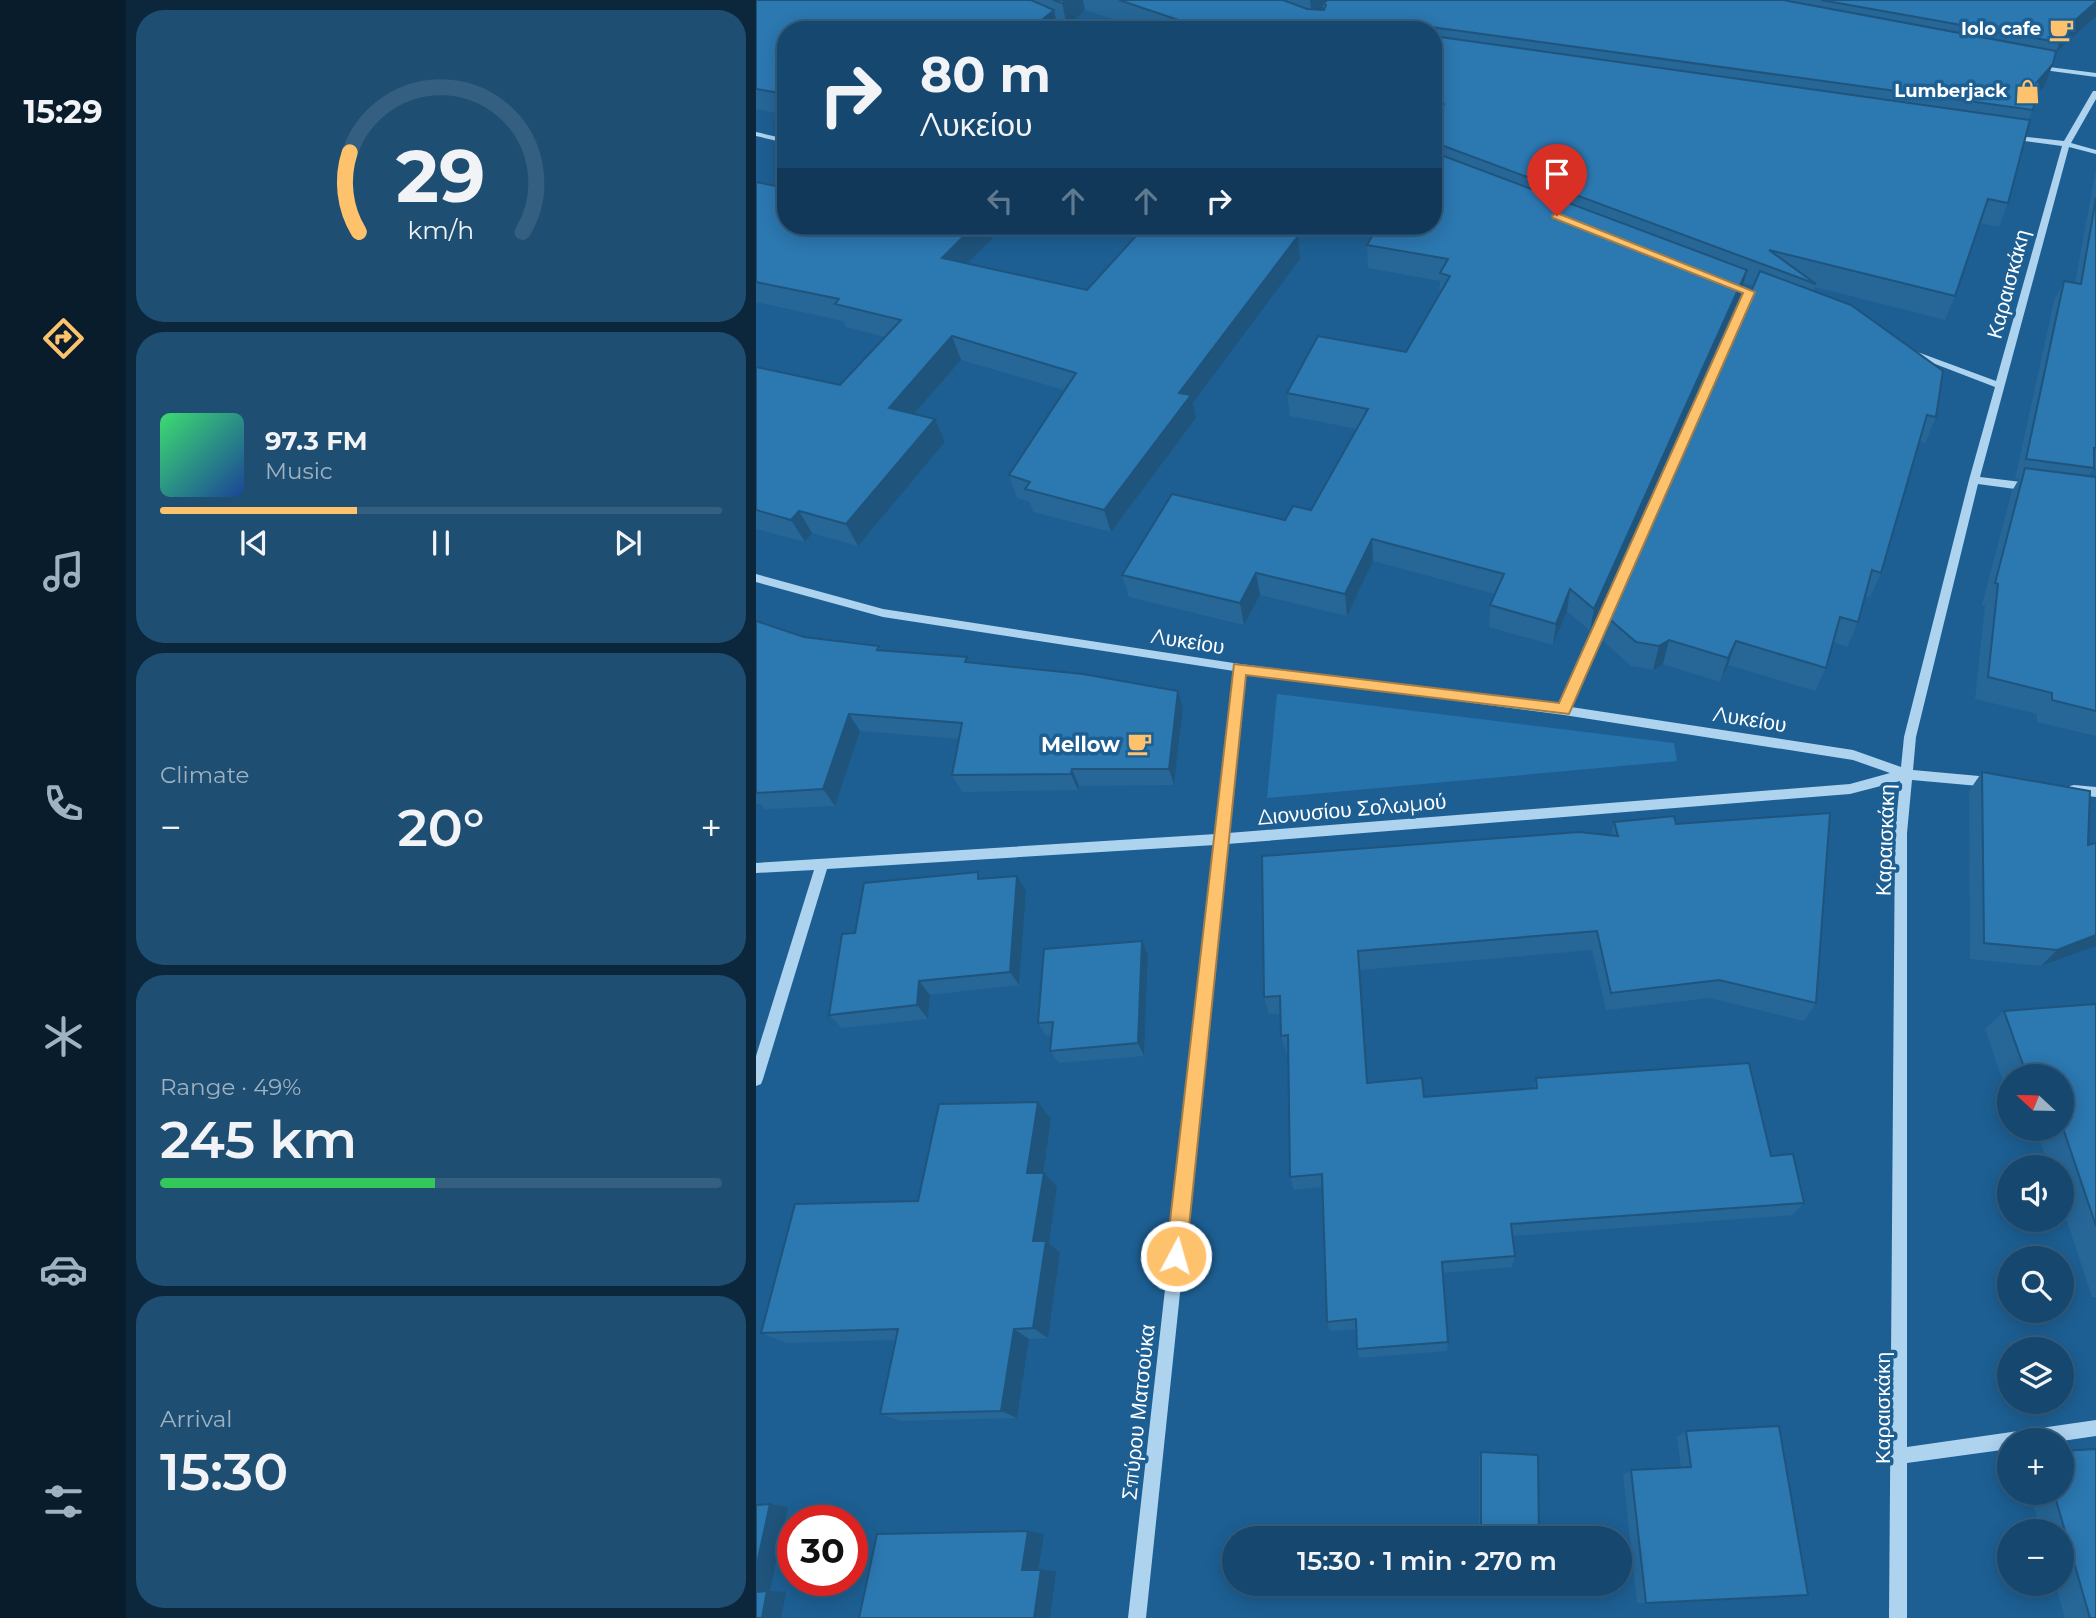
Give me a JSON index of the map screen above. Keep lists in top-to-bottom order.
{
  "streets": {
    "street": [
      "Καραισκάκη",
      "Λυκείου",
      "Διονυσίου Σολωμού",
      "Σπύρου Ματσούκα"
    ]
  },
  "crossings": [
    ["Καραισκάκη", "Λυκείου"],
    ["Καραισκάκη", "Διονυσίου Σολωμού"],
    ["Λυκείου", "Διονυσίου Σολωμού"],
    ["Λυκείου", "Σπύρου Ματσούκα"],
    ["Διονυσίου Σολωμού", "Σπύρου Ματσούκα"]
  ],
  "places": {
    "cafe": ["Iolo cafe", "Mellow"],
    "shop": ["Lumberjack"]
  },
  "north": "left",
  "page": {
    "tabs": "15:29",
    "turn": ["80 m", "Λυκείου"],
    "song": ["97.3 FM", "Music"],
    "tile": [
      "Climate",
      ["Range · 49%", "245 km"],
      ["Arrival", "15:30"]
    ],
    "heat": ["−", "20°", "+"],
    "map_buttons": ["+", "−"],
    "limit": "30",
    "trip": "15:30 · 1 min · 270 m",
    "gauge": ["29", "km/h"]
  }
}
